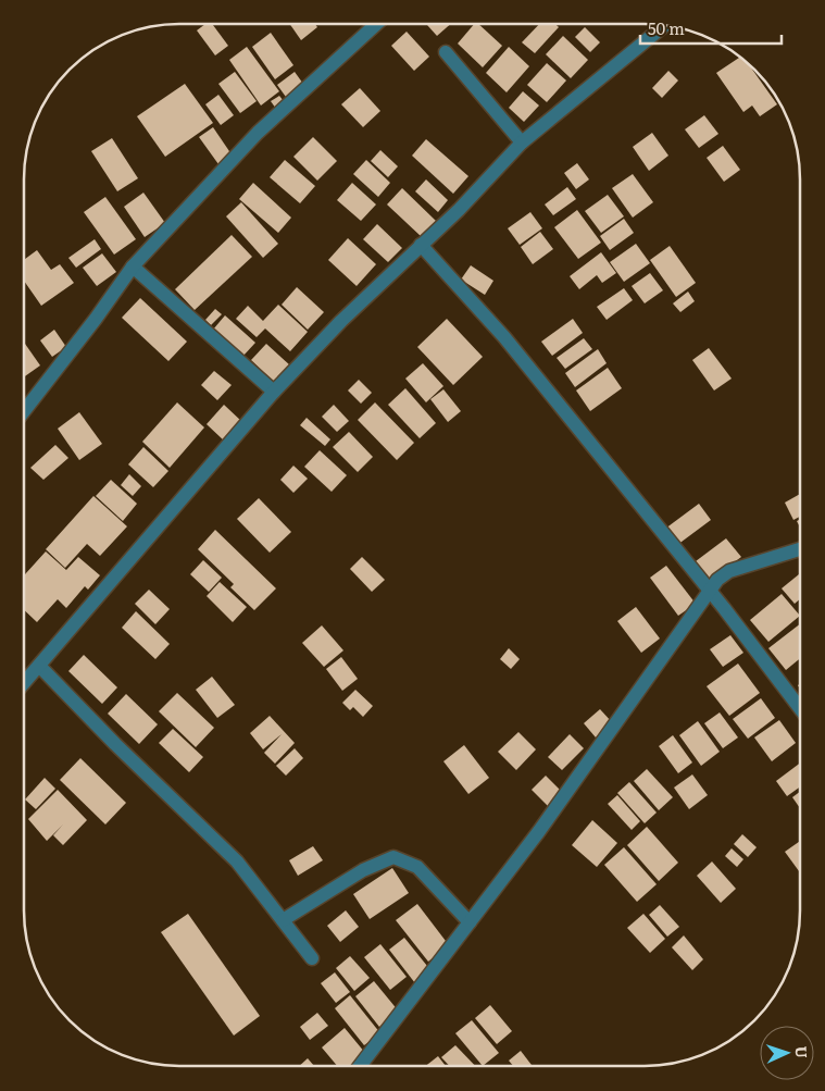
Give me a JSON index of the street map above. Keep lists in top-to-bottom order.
{
  "scale_bar": "50 m",
  "north": "right"
}
